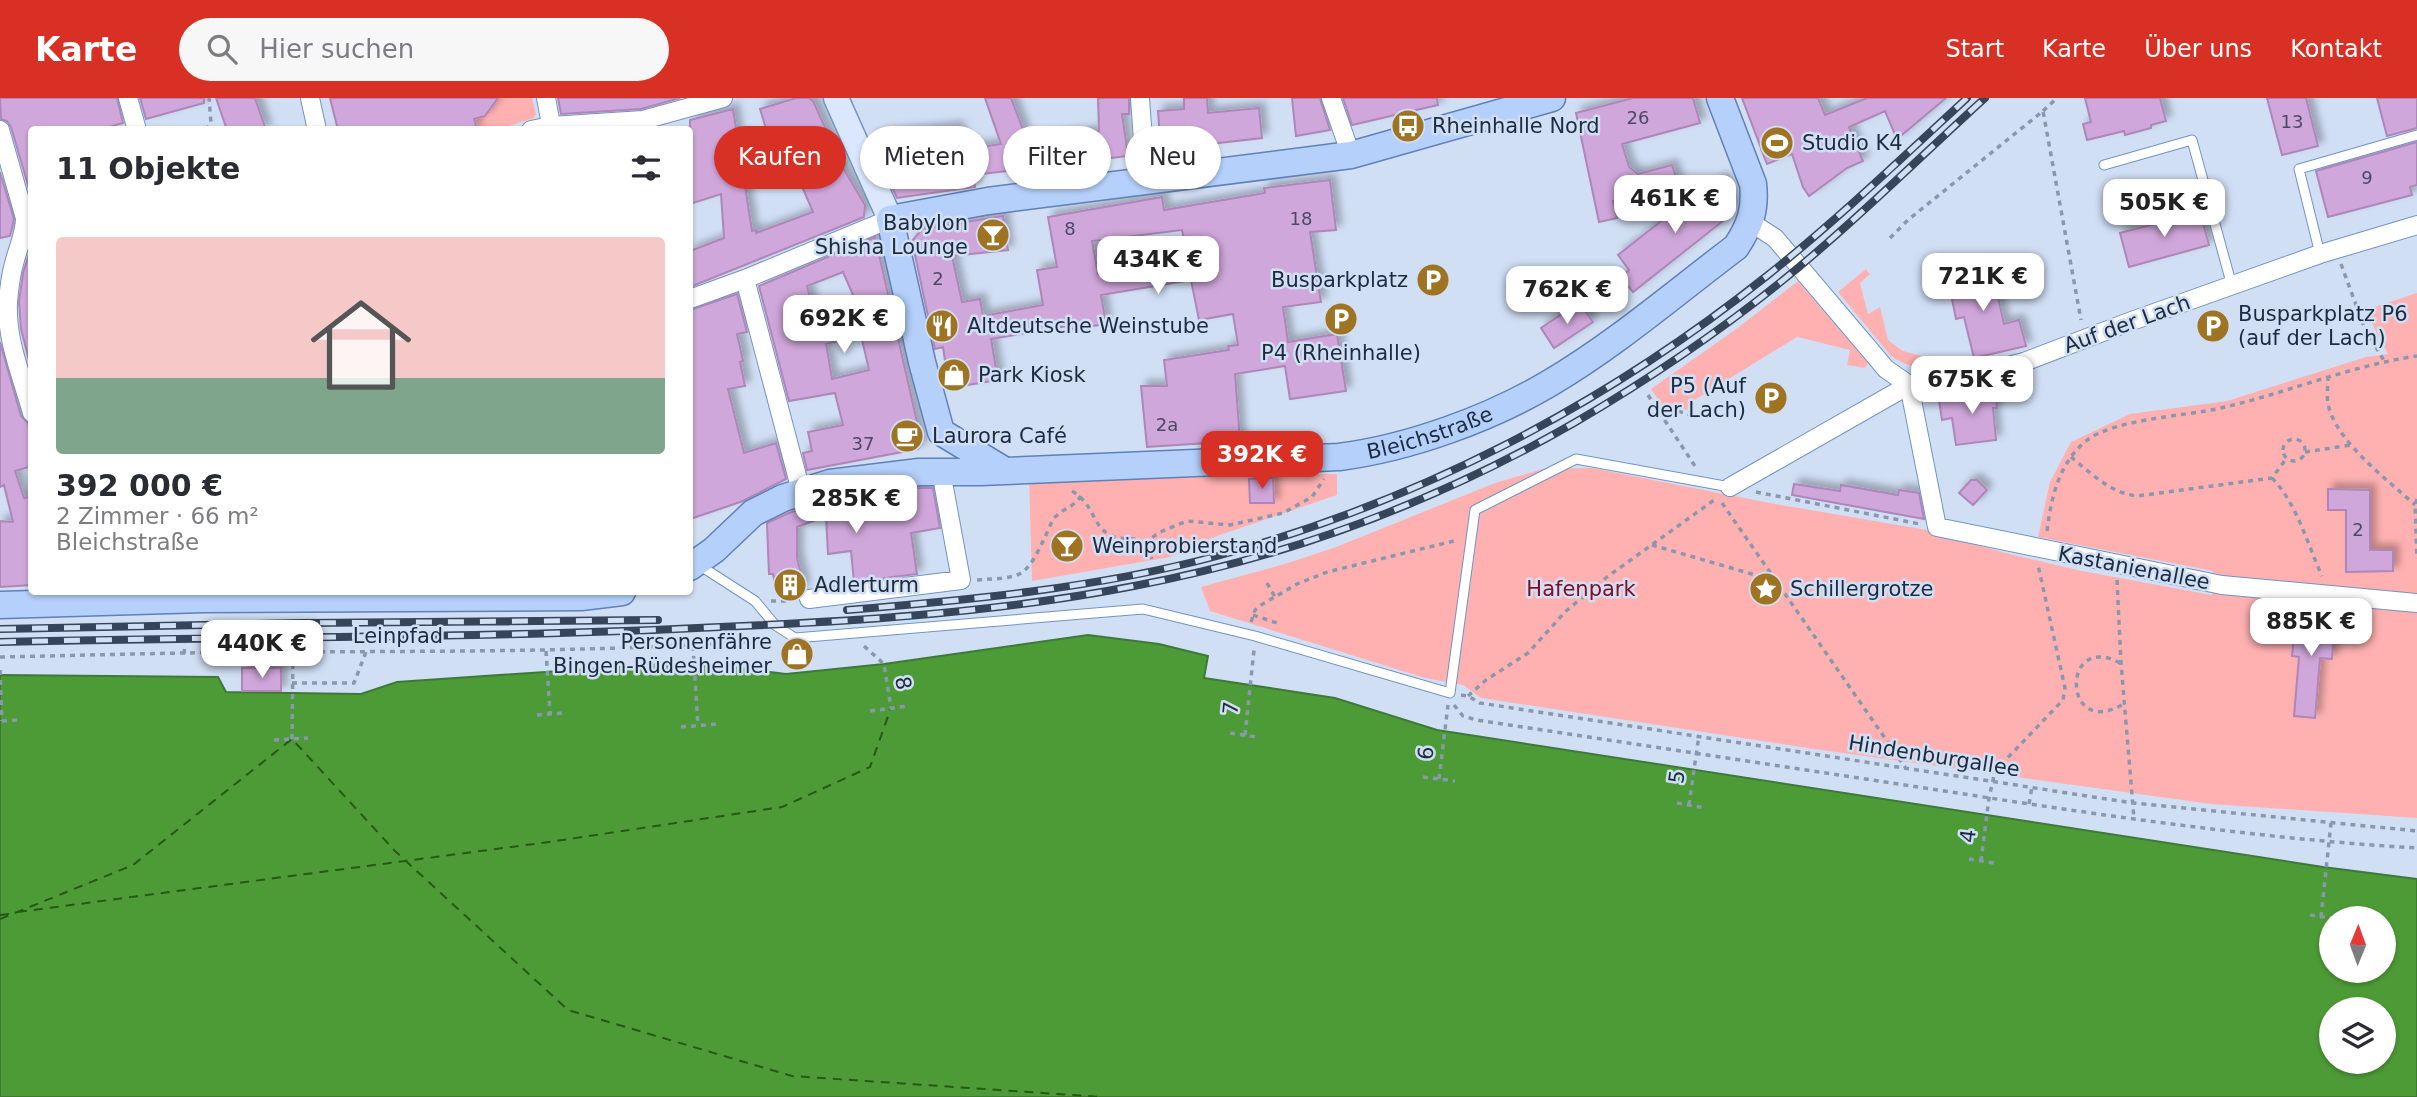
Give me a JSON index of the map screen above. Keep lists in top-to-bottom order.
{
  "streets": {
    "main road": ["Bleichstraße"],
    "street": ["Auf der Lach", "Kastanienallee"],
    "path": [
      "Leinpfad",
      "8",
      "7",
      "6",
      "Hindenburgallee",
      "5",
      "4"
    ]
  },
  "crossings": [
    ["6", "Hindenburgallee"],
    ["Hindenburgallee", "5"],
    ["Hindenburgallee", "4"]
  ],
  "parks": ["Hafenpark"],
  "places": {
    "bus stop": ["Rheinhalle Nord"],
    "sports": ["Studio K4"],
    "bar": ["Babylon Shisha Lounge", "Weinprobierstand"],
    "parking": [
      "Busparkplatz",
      "P4 (Rheinhalle)",
      "Busparkplatz P6 (auf der Lach)",
      "P5 (Auf der Lach)"
    ],
    "restaurant": ["Altdeutsche Weinstube"],
    "shop": ["Park Kiosk", "Personenfähre Bingen-Rüdesheimer"],
    "cafe": ["Laurora Café"],
    "building": ["Adlerturm"],
    "place": ["Schillergrotze"]
  },
  "house_numbers": [
    "26",
    "13",
    "9",
    "18",
    "8",
    "2",
    "2a",
    "37",
    "2"
  ],
  "north": "top",
  "page": {
    "header": "Karte",
    "search": "Hier suchen",
    "nav": [
      "Start",
      "Karte",
      "Über uns",
      "Kontakt"
    ],
    "chip": [
      "Kaufen",
      "Mieten",
      "Filter",
      "Neu"
    ],
    "heading": "11 Objekte",
    "price": [
      "461K €",
      "505K €",
      "434K €",
      "721K €",
      "762K €",
      "692K €",
      "675K €",
      "392K €",
      "285K €",
      "885K €",
      "440K €"
    ],
    "list": [
      {
        "name": "392 000 €",
        "note": "2 Zimmer · 66 m² · Bleichstraße"
      }
    ]
  }
}
